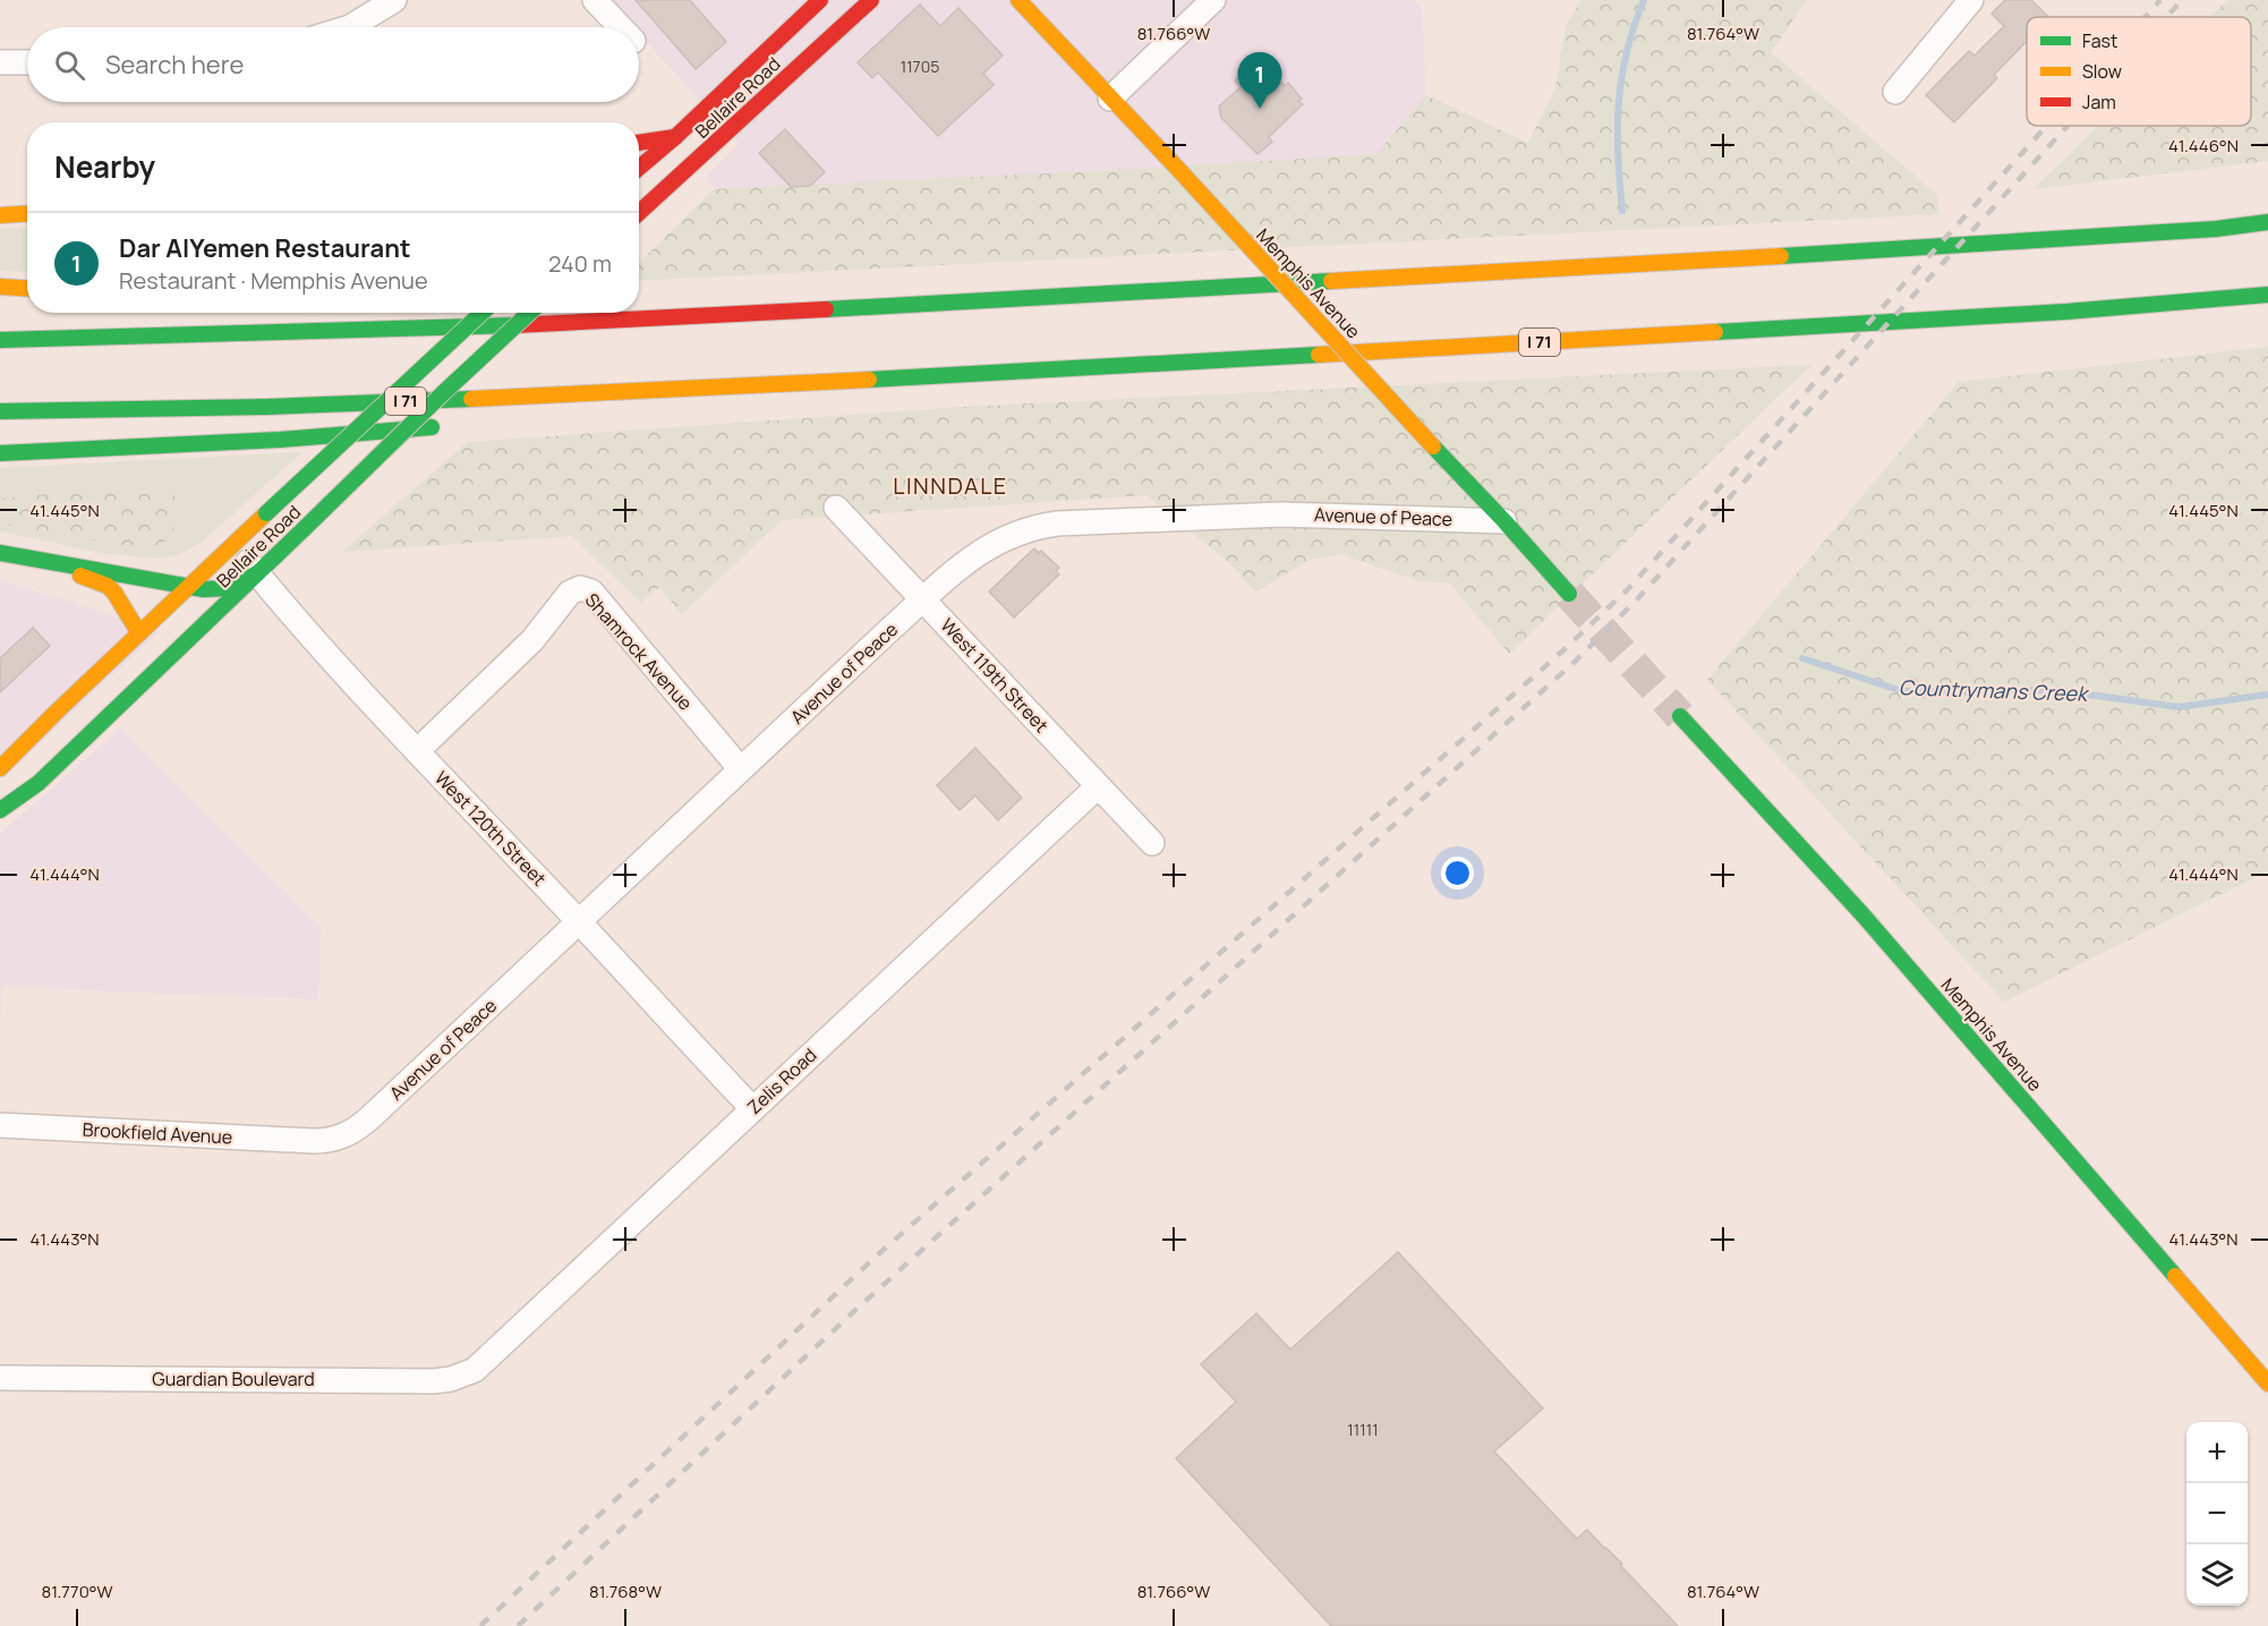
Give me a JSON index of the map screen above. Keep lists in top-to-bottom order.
{
  "streets": {
    "main road": ["Bellaire Road", "Memphis Avenue", "I 71"],
    "street": [
      "Avenue of Peace",
      "Shamrock Avenue",
      "West 119th Street",
      "West 120th Street",
      "Zelis Road",
      "Brookfield Avenue",
      "Guardian Boulevard"
    ]
  },
  "crossings": [
    ["Bellaire Road", "West 120th Street"],
    ["Memphis Avenue", "Avenue of Peace"],
    ["Avenue of Peace", "Shamrock Avenue"],
    ["Avenue of Peace", "West 119th Street"],
    ["Avenue of Peace", "West 120th Street"],
    ["Avenue of Peace", "Brookfield Avenue"],
    ["Shamrock Avenue", "West 120th Street"],
    ["West 119th Street", "Zelis Road"],
    ["West 120th Street", "Zelis Road"],
    ["Zelis Road", "Guardian Boulevard"]
  ],
  "districts": ["LINNDALE"],
  "water": ["Countrymans Creek"],
  "house_numbers": ["11705", "11111"],
  "legend": ["Fast", "Slow", "Jam"],
  "page": {
    "search": "Search here",
    "pins": "1",
    "heading": "Nearby",
    "list": [
      {
        "mark": "1",
        "name": "Dar AlYemen Restaurant",
        "note": "Restaurant · Memphis Avenue",
        "value": "240 m"
      }
    ],
    "map_buttons": ["+", "−"]
  },
  "coordinates": [
    "81.766°W",
    "81.764°W",
    "41.446°N",
    "41.445°N",
    "41.444°N",
    "41.443°N",
    "81.770°W",
    "81.768°W"
  ]
}
